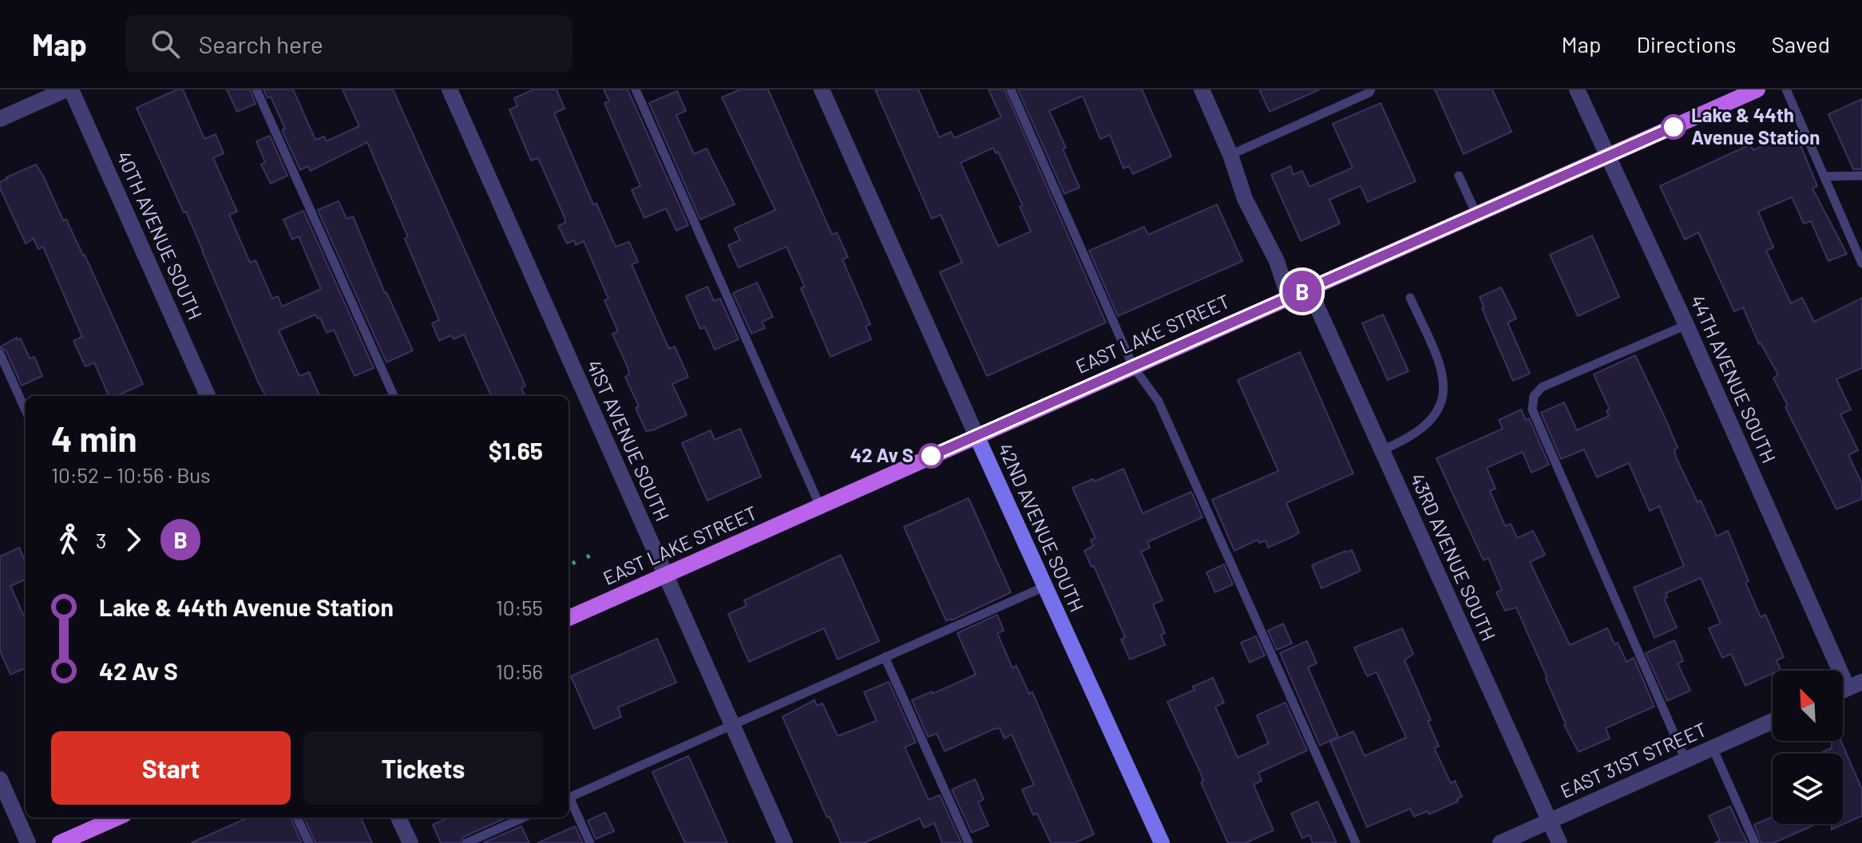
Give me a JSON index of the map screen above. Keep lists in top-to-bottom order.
{
  "streets": {
    "main road": ["EAST LAKE STREET"],
    "street": [
      "40TH AVENUE SOUTH",
      "44TH AVENUE SOUTH",
      "41ST AVENUE SOUTH",
      "42ND AVENUE SOUTH",
      "43RD AVENUE SOUTH",
      "EAST 31ST STREET"
    ]
  },
  "crossings": [
    ["EAST LAKE STREET", "44TH AVENUE SOUTH"],
    ["EAST LAKE STREET", "41ST AVENUE SOUTH"],
    ["EAST LAKE STREET", "42ND AVENUE SOUTH"],
    ["EAST LAKE STREET", "43RD AVENUE SOUTH"],
    ["43RD AVENUE SOUTH", "EAST 31ST STREET"]
  ],
  "places": ["Lake & 44th Avenue Station", "42 Av S"],
  "lines": ["bus line B"],
  "north": "top left",
  "page": {
    "header": "Map",
    "search": "Search here",
    "nav": ["Map", "Directions", "Saved"],
    "on_map": "B",
    "heading": ["4 min", "10:52 – 10:56 · Bus", "$1.65"],
    "legs": ["3", "B"],
    "list": [
      {
        "name": "Lake & 44th Avenue Station",
        "value": "10:55"
      },
      {
        "name": "42 Av S",
        "value": "10:56"
      }
    ],
    "buttons": ["Start", "Tickets"]
  }
}
